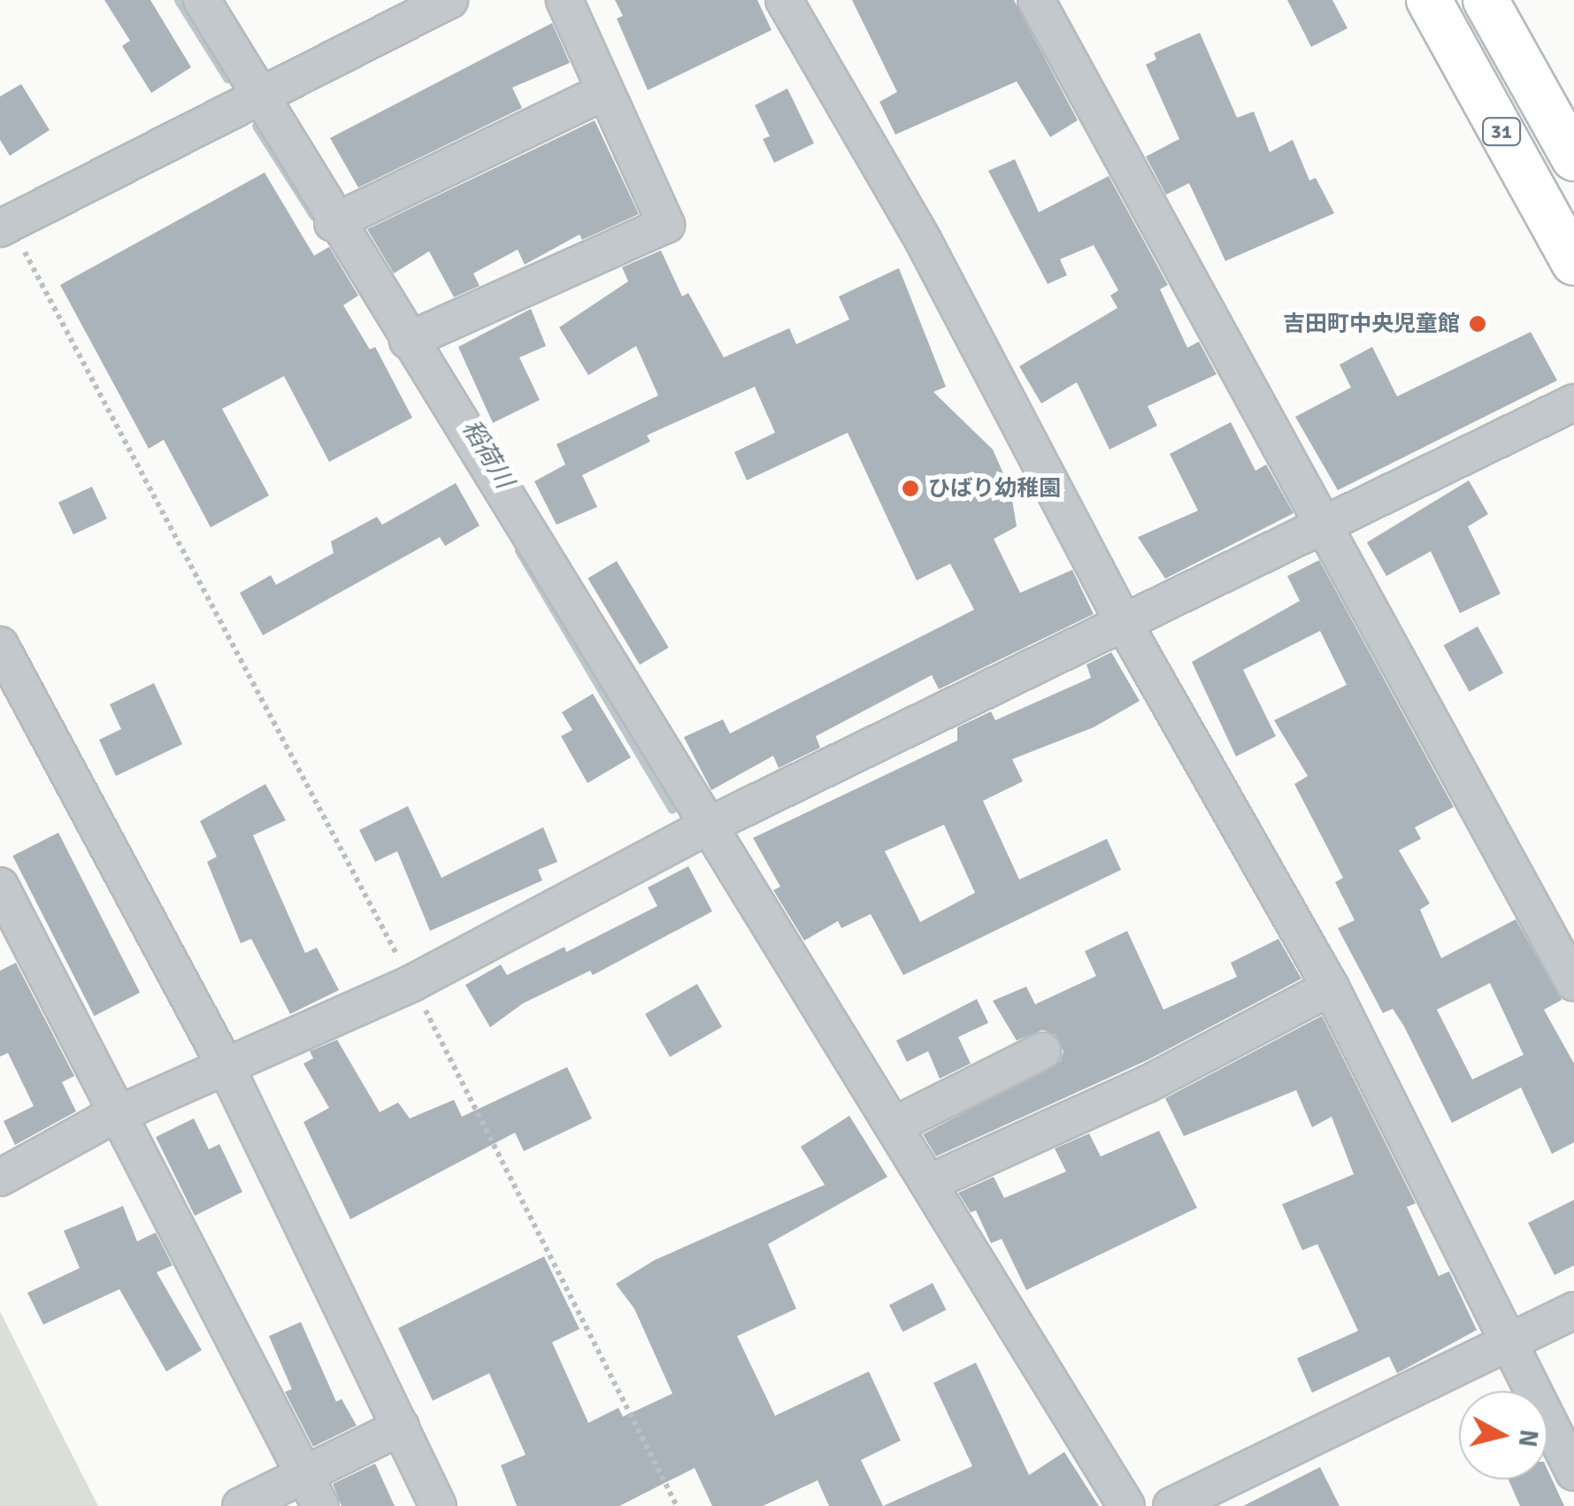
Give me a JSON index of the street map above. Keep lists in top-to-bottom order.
{
  "streets": {
    "main road": ["31"]
  },
  "water": ["稻荷川"],
  "places": ["吉田町中央児童館", "ひばり幼稚園"],
  "north": "right"
}
